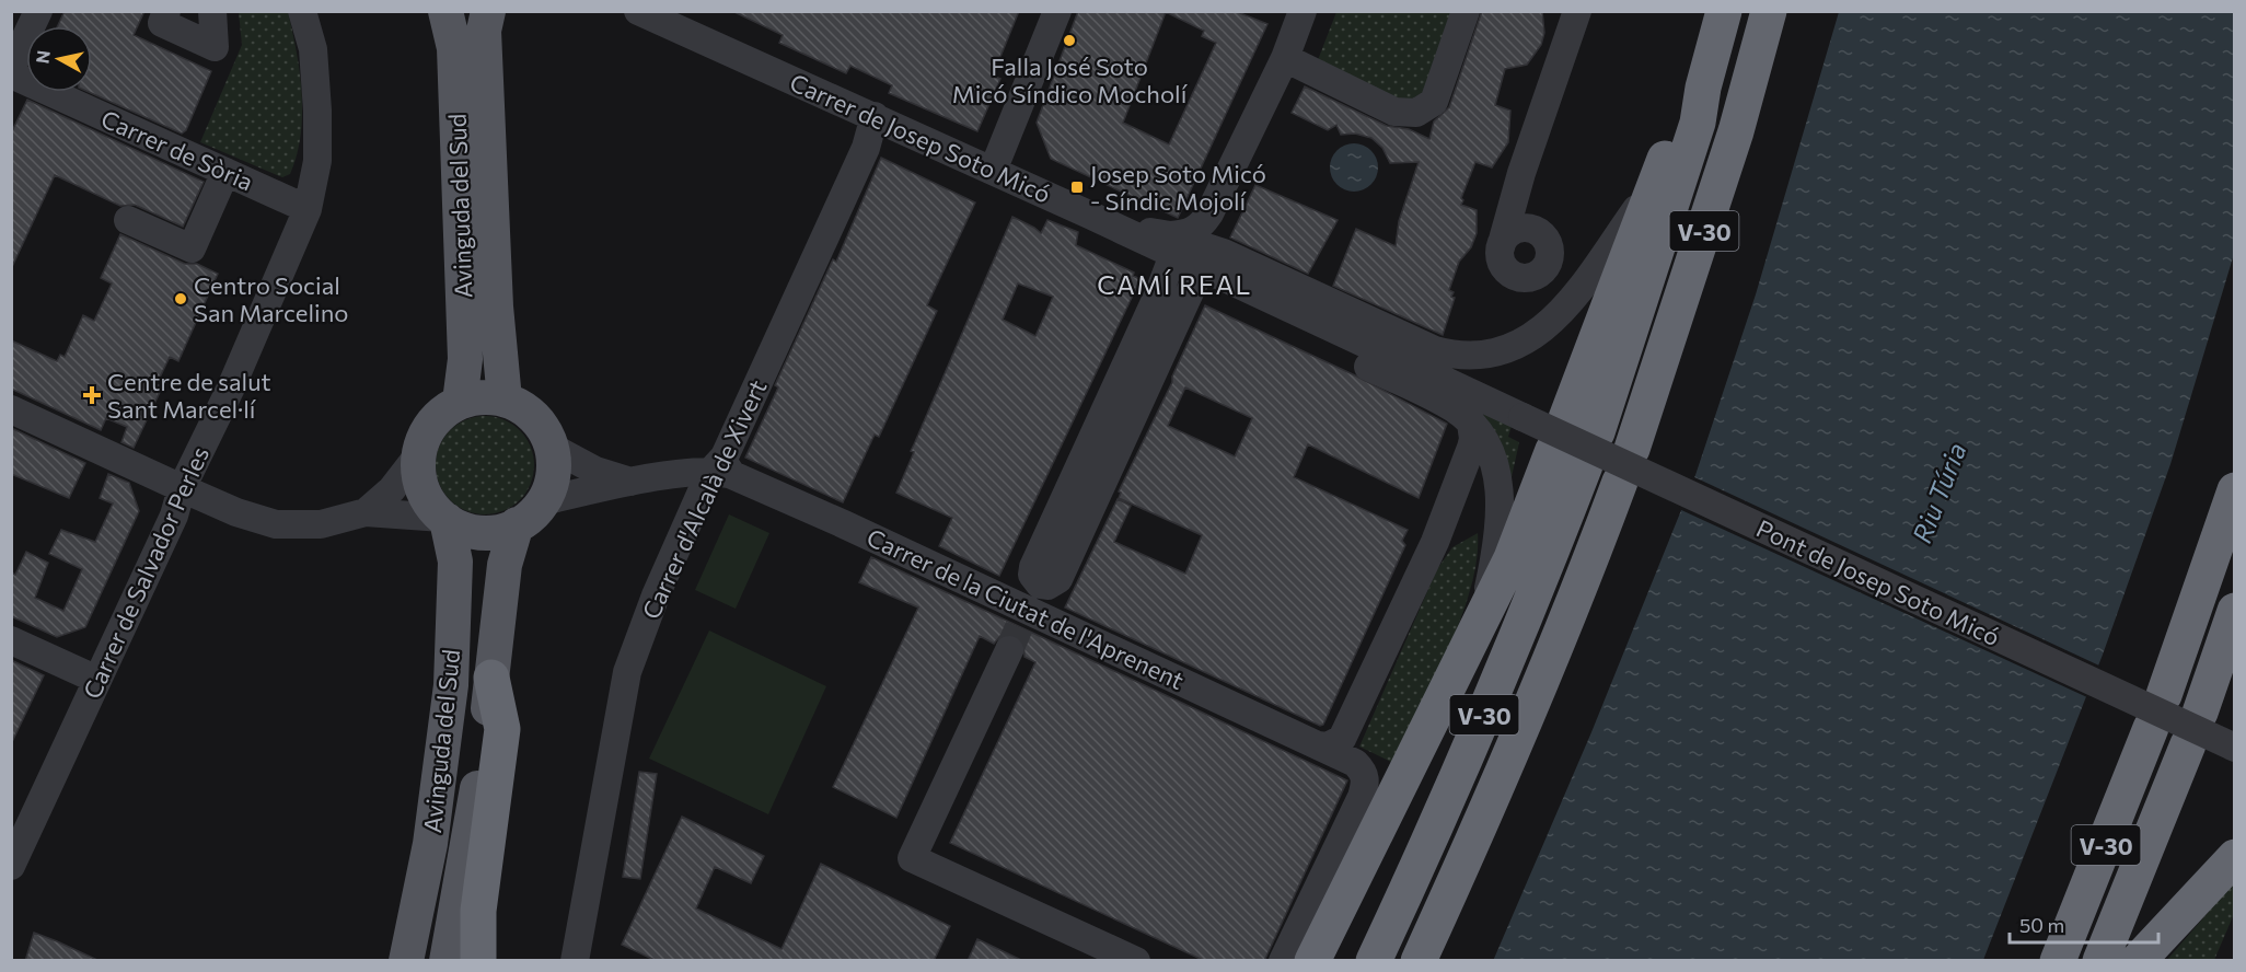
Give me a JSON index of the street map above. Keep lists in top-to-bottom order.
{
  "streets": {
    "highway": ["V-30"],
    "main road": ["Avinguda del Sud"],
    "street": [
      "Carrer de Josep Soto Micó",
      "Carrer de Sòria",
      "Carrer d'Alcalà de Xivert",
      "Carrer de Salvador Perles",
      "Pont de Josep Soto Micó",
      "Carrer de la Ciutat de l'Aprenent"
    ]
  },
  "crossings": [
    ["Carrer de Josep Soto Micó", "Carrer d'Alcalà de Xivert"],
    ["Carrer de Sòria", "Carrer de Salvador Perles"],
    ["Carrer d'Alcalà de Xivert", "Carrer de la Ciutat de l'Aprenent"]
  ],
  "districts": ["CAMÍ REAL"],
  "water": ["Riu Túria"],
  "places": {
    "other": ["Falla José Soto Micó Síndico Mocholí", "Centro Social San Marcelino"],
    "transit": ["Josep Soto Micó - Síndic Mojolí"],
    "health": ["Centre de salut Sant Marcel·lí"]
  },
  "scale_bar": "50 m",
  "north": "left"
}
